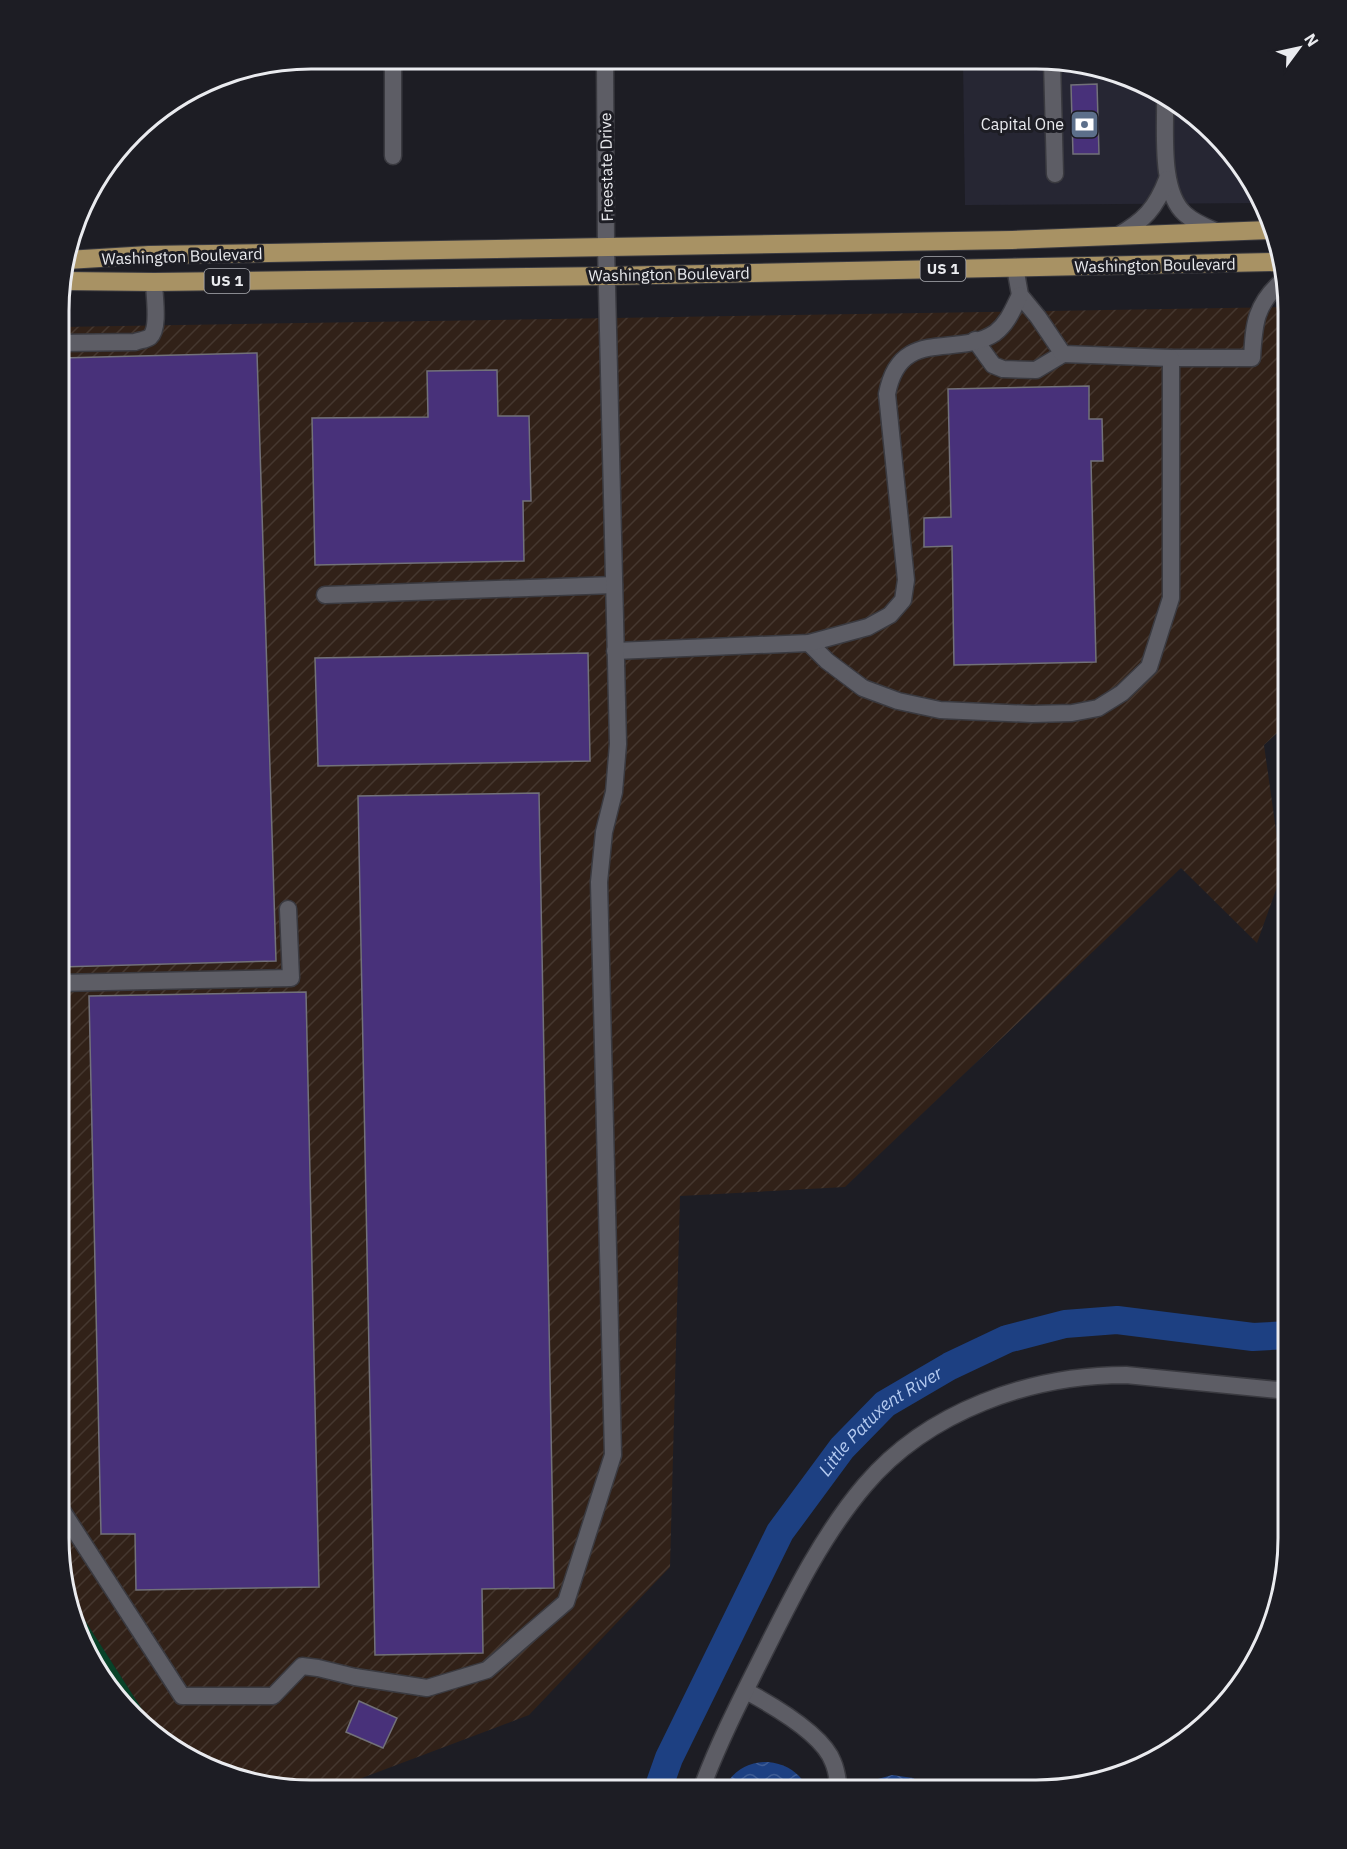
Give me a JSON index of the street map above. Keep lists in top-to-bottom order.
{
  "streets": {
    "main road": ["Washington Boulevard", "US 1"],
    "street": ["Freestate Drive"]
  },
  "crossings": [
    ["Freestate Drive", "Washington Boulevard"]
  ],
  "water": ["Little Patuxent River"],
  "places": {
    "bank": ["Capital One"]
  },
  "north": "top right"
}
